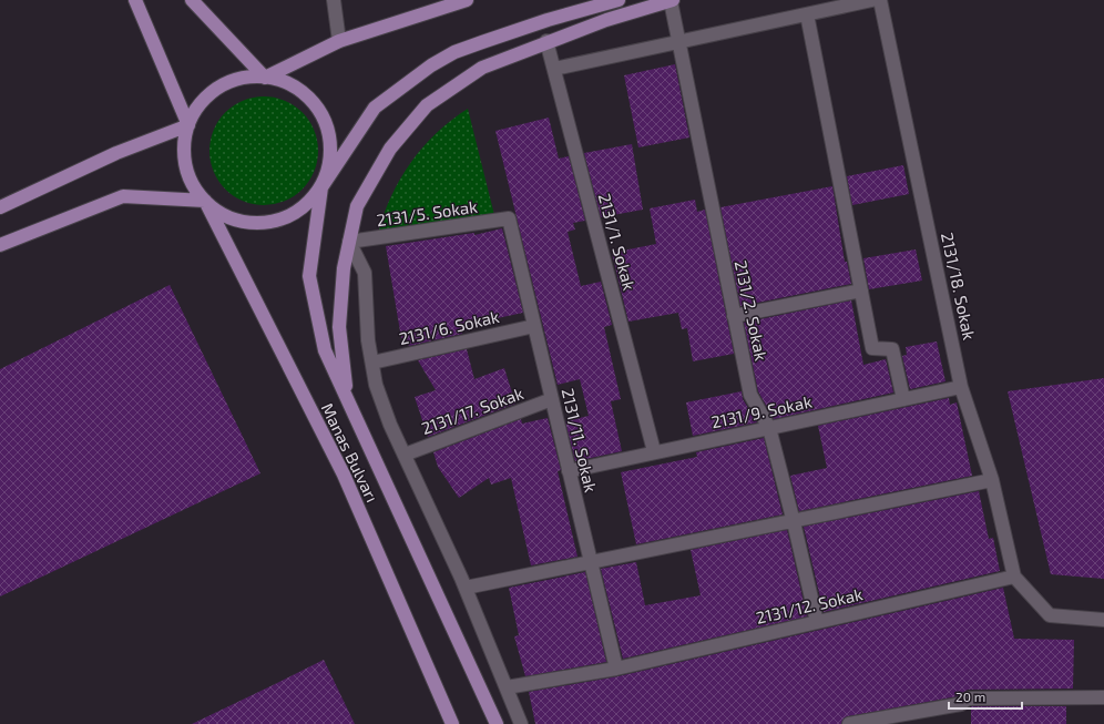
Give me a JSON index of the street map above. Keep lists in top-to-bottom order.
{
  "streets": {
    "main road": ["Manas Bulvarı"],
    "street": [
      "2131/5. Sokak",
      "2131/1. Sokak",
      "2131/18. Sokak",
      "2131/2. Sokak",
      "2131/6. Sokak",
      "2131/17. Sokak",
      "2131/9. Sokak",
      "2131/11. Sokak",
      "2131/12. Sokak"
    ]
  },
  "crossings": [
    ["2131/5. Sokak", "2131/11. Sokak"],
    ["2131/1. Sokak", "2131/9. Sokak"],
    ["2131/18. Sokak", "2131/9. Sokak"],
    ["2131/18. Sokak", "2131/12. Sokak"],
    ["2131/2. Sokak", "2131/9. Sokak"],
    ["2131/2. Sokak", "2131/12. Sokak"],
    ["2131/6. Sokak", "2131/11. Sokak"],
    ["2131/17. Sokak", "2131/11. Sokak"],
    ["2131/9. Sokak", "2131/11. Sokak"],
    ["2131/11. Sokak", "2131/12. Sokak"]
  ],
  "scale_bar": "20 m"
}
